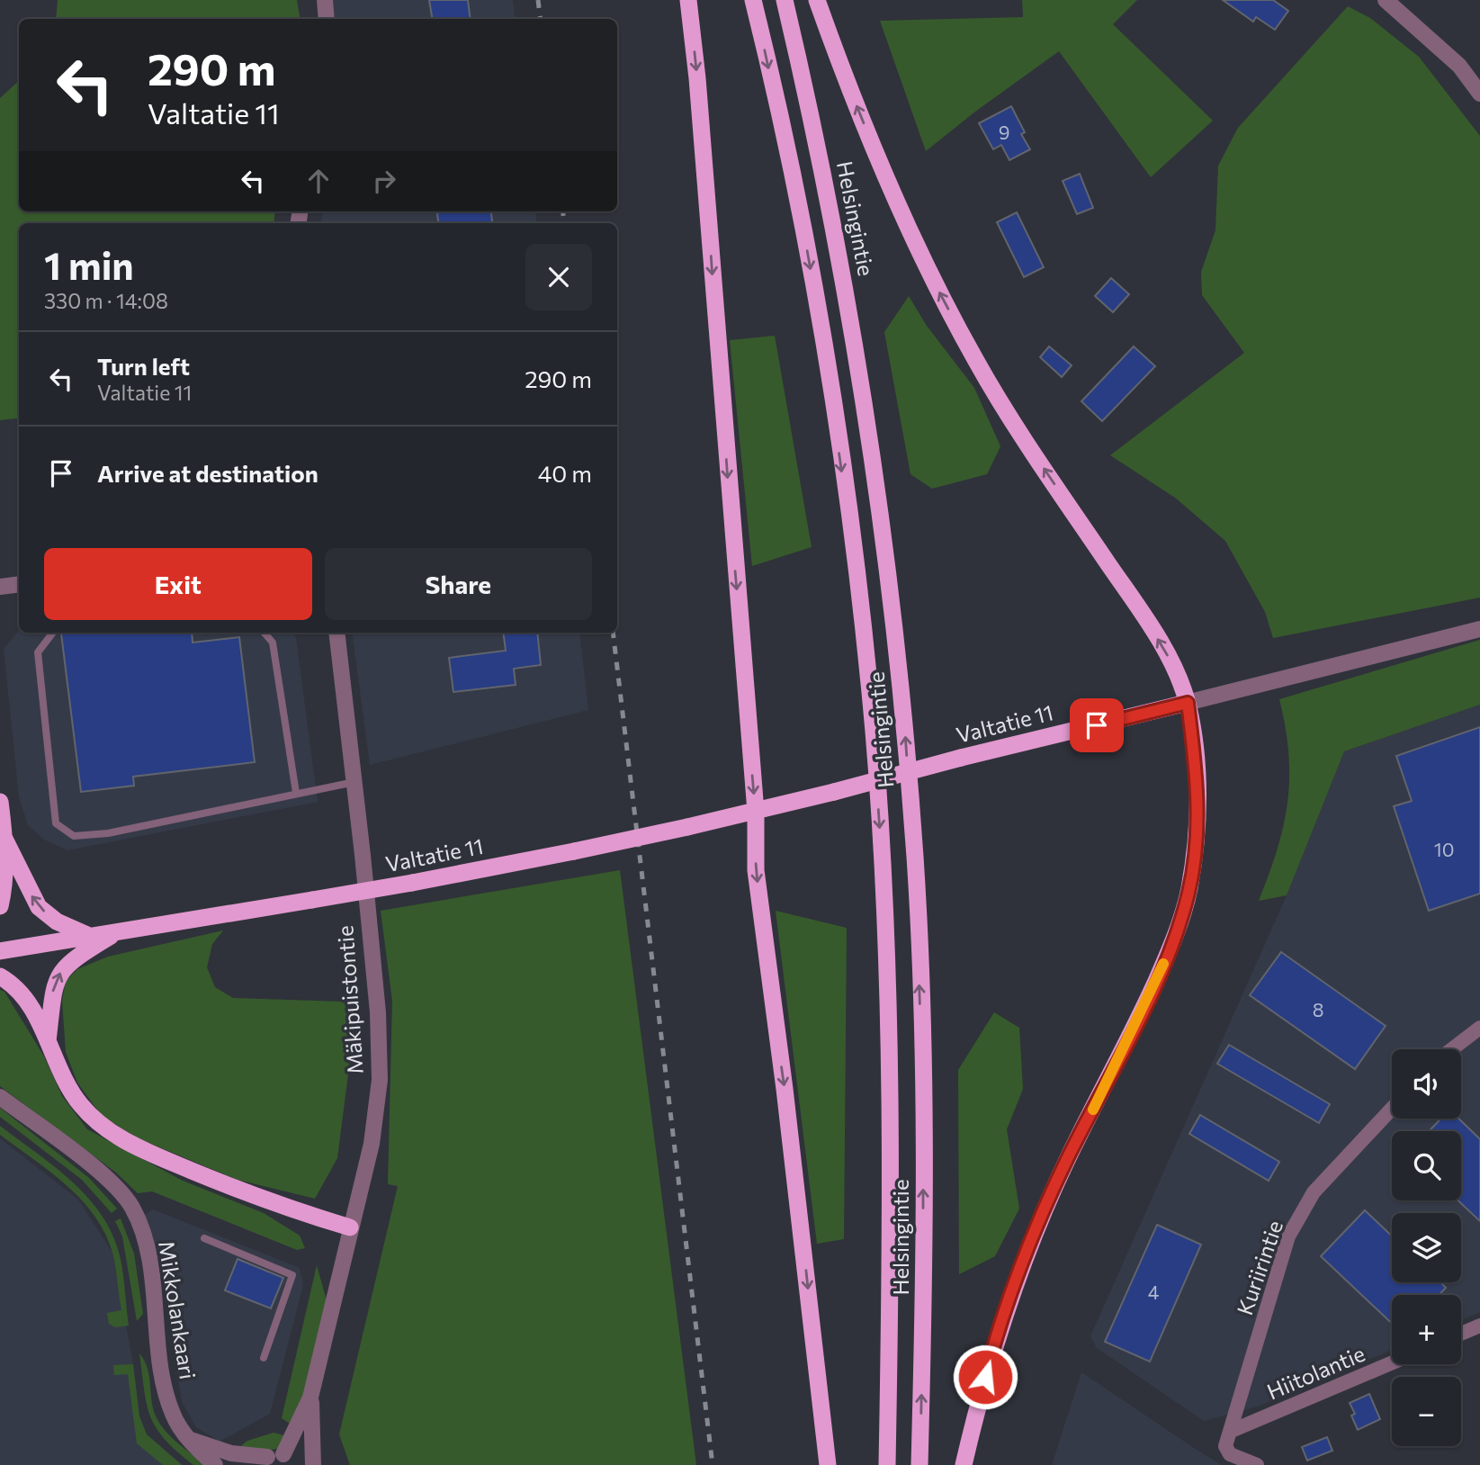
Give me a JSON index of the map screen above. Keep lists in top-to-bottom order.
{
  "streets": {
    "highway": ["Helsingintie", "Valtatie 11"],
    "street": [
      "Mäkipuistontie",
      "Kuriirintie",
      "Mikkolankaari",
      "Hiitolantie"
    ]
  },
  "crossings": [
    ["Kuriirintie", "Hiitolantie"]
  ],
  "house_numbers": [
    "9",
    "10",
    "8",
    "4"
  ],
  "page": {
    "turn": ["290 m", "Valtatie 11"],
    "heading": ["1 min", "330 m · 14:08"],
    "list": [
      {
        "name": "Turn left",
        "note": "Valtatie 11",
        "value": "290 m"
      },
      {
        "name": "Arrive at destination",
        "value": "40 m"
      }
    ],
    "buttons": ["Exit", "Share"],
    "map_buttons": ["+", "−"]
  }
}
